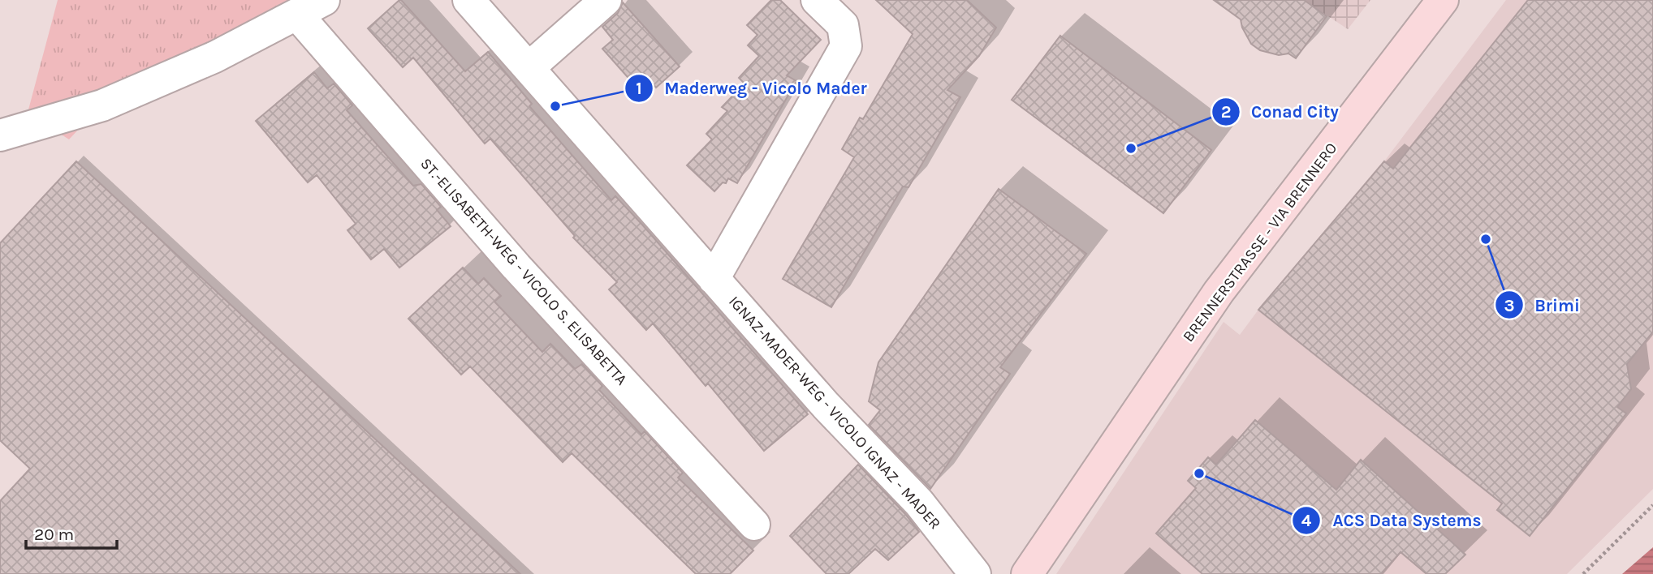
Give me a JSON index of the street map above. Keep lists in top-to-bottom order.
{
  "streets": {
    "main road": ["BRENNERSTRASSE - VIA BRENNERO"],
    "street": ["ST.-ELISABETH-WEG - VICOLO S. ELISABETTA", "IGNAZ-MADER-WEG - VICOLO IGNAZ - MADER"]
  },
  "places": [
    "Maderweg - Vicolo Mader",
    "Conad City",
    "Brimi",
    "ACS Data Systems"
  ],
  "scale_bar": "20 m"
}
